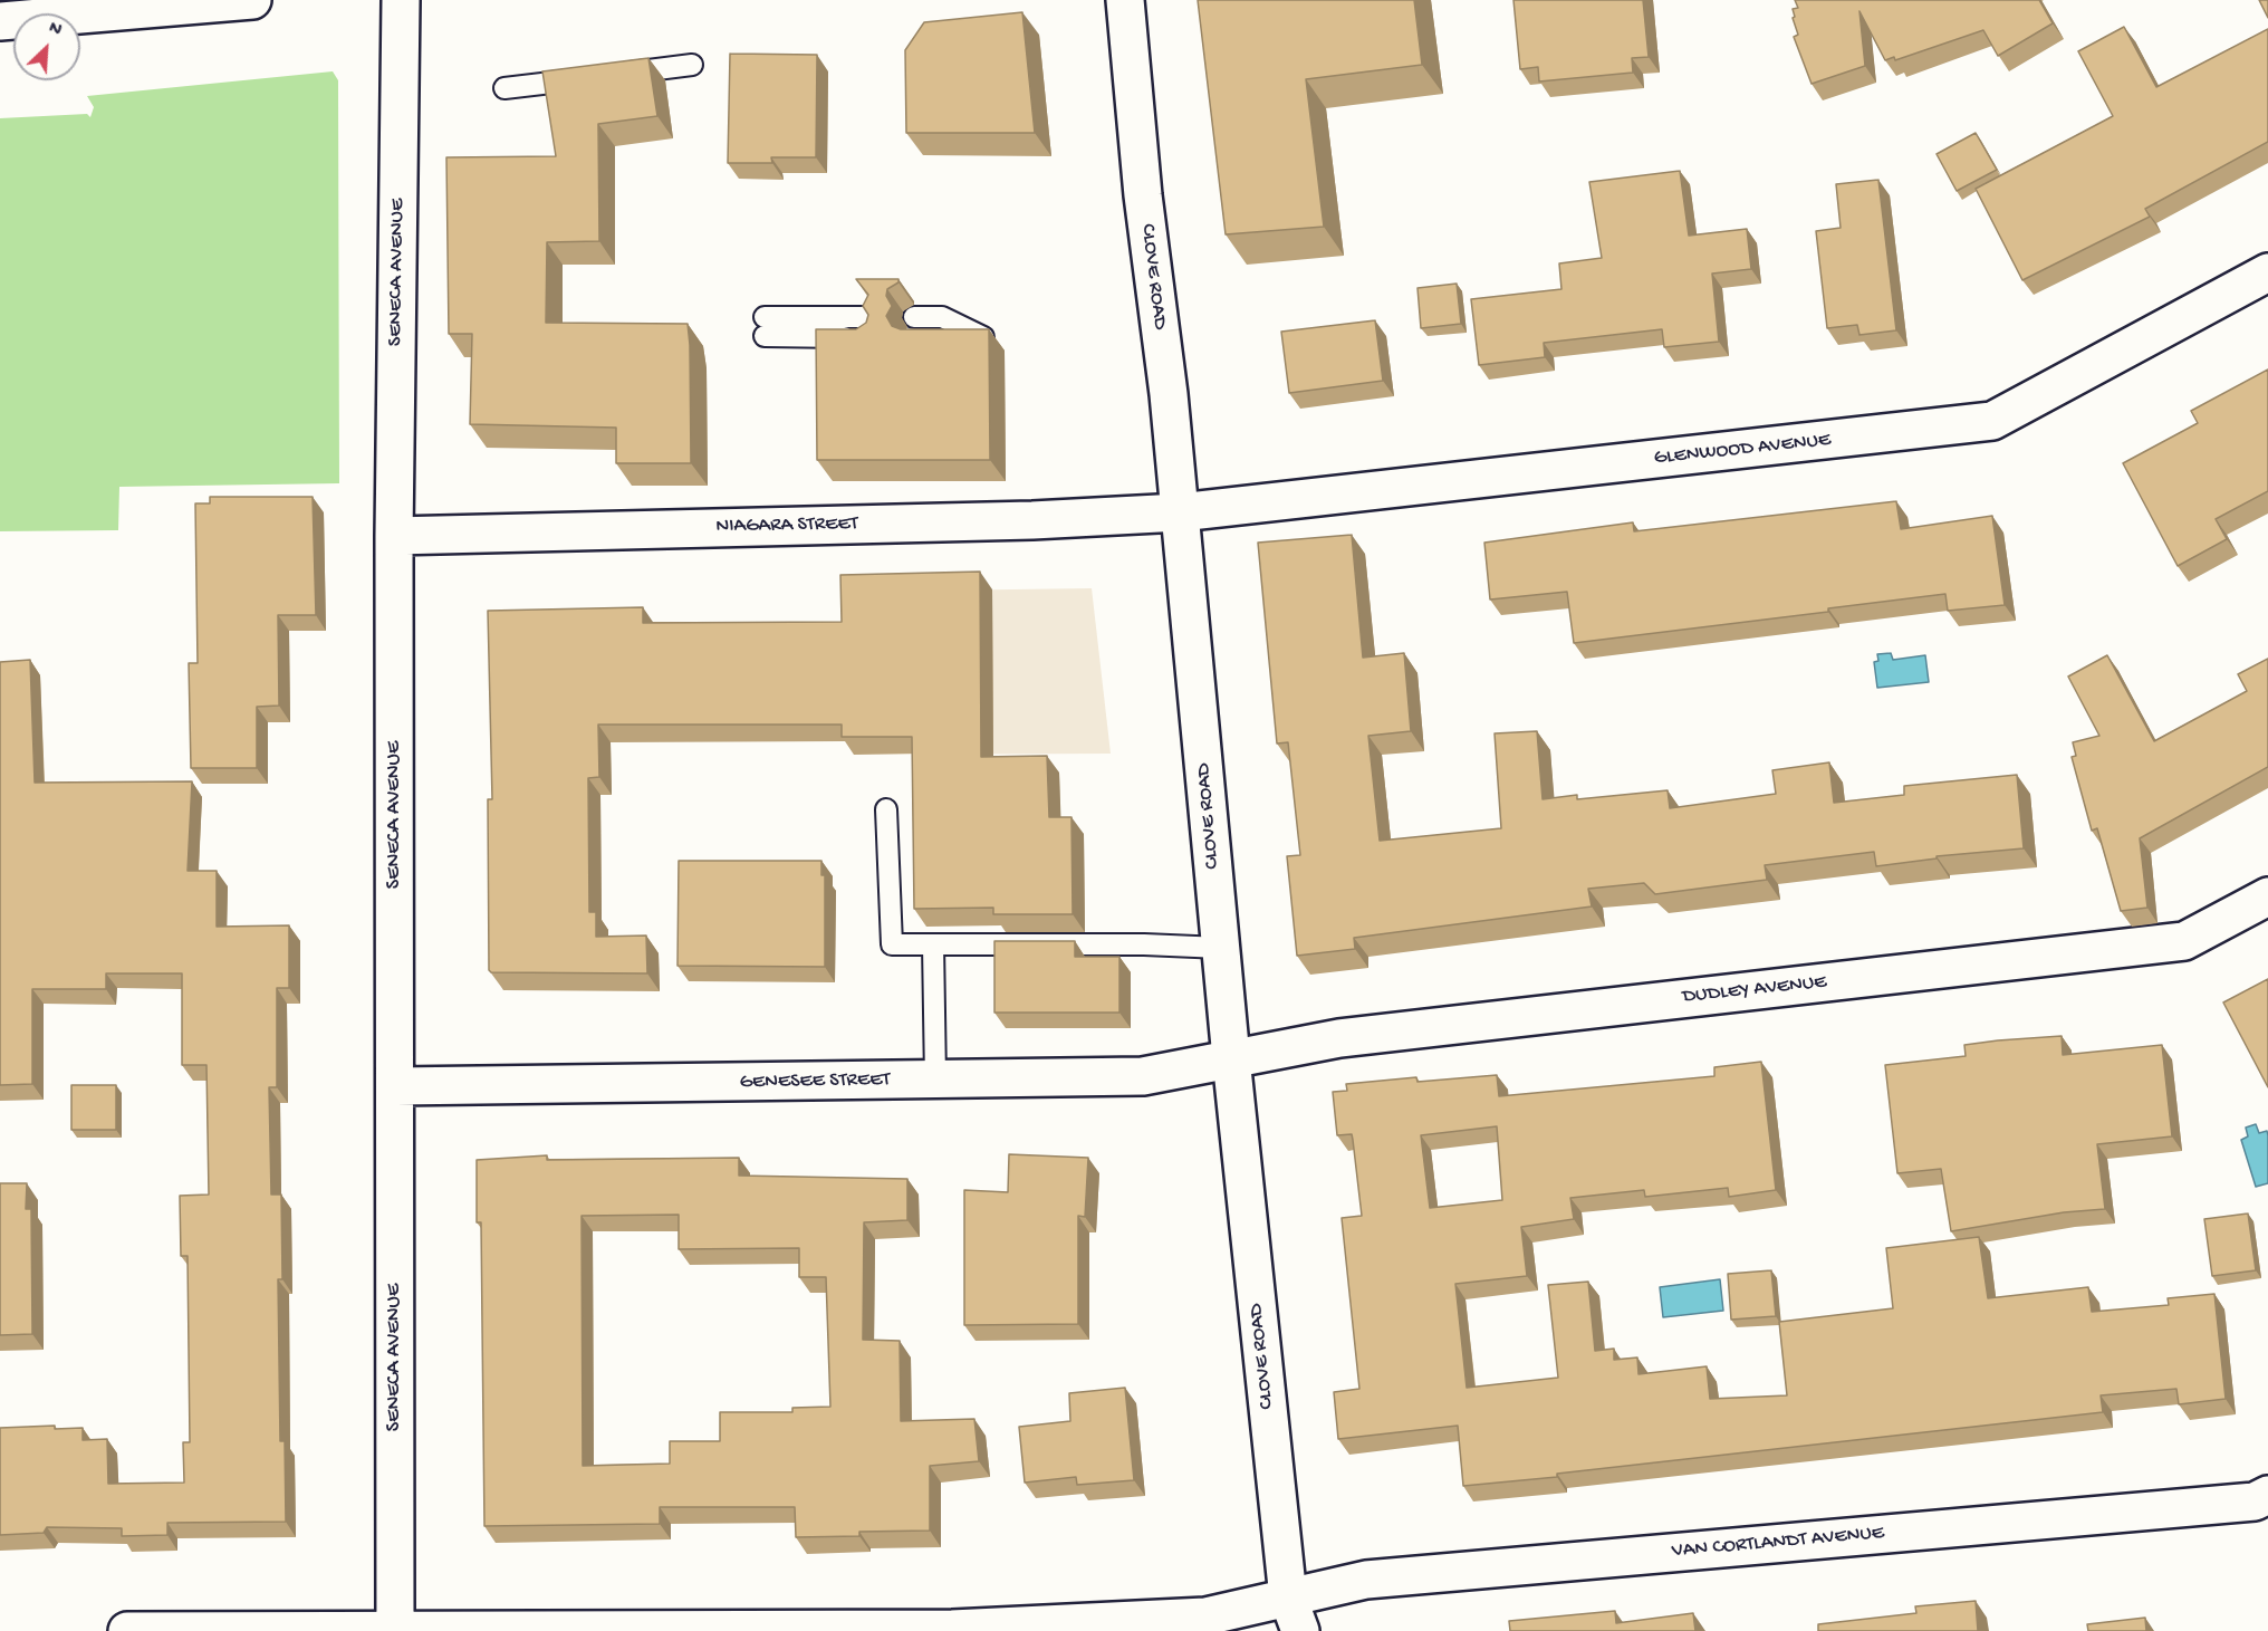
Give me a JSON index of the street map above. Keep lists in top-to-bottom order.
{
  "streets": {
    "street": [
      "SENECA AVENUE",
      "CLOVE ROAD",
      "GLENWOOD AVENUE",
      "NIAGARA STREET",
      "DUDLEY AVENUE",
      "GENESEE STREET",
      "VAN CORTLANDT AVENUE"
    ]
  },
  "crossings": [
    ["SENECA AVENUE", "NIAGARA STREET"],
    ["SENECA AVENUE", "GENESEE STREET"],
    ["SENECA AVENUE", "VAN CORTLANDT AVENUE"],
    ["CLOVE ROAD", "GLENWOOD AVENUE"],
    ["CLOVE ROAD", "NIAGARA STREET"],
    ["CLOVE ROAD", "DUDLEY AVENUE"],
    ["CLOVE ROAD", "GENESEE STREET"],
    ["CLOVE ROAD", "VAN CORTLANDT AVENUE"],
    ["GLENWOOD AVENUE", "NIAGARA STREET"],
    ["DUDLEY AVENUE", "GENESEE STREET"]
  ],
  "north": "top right"
}
